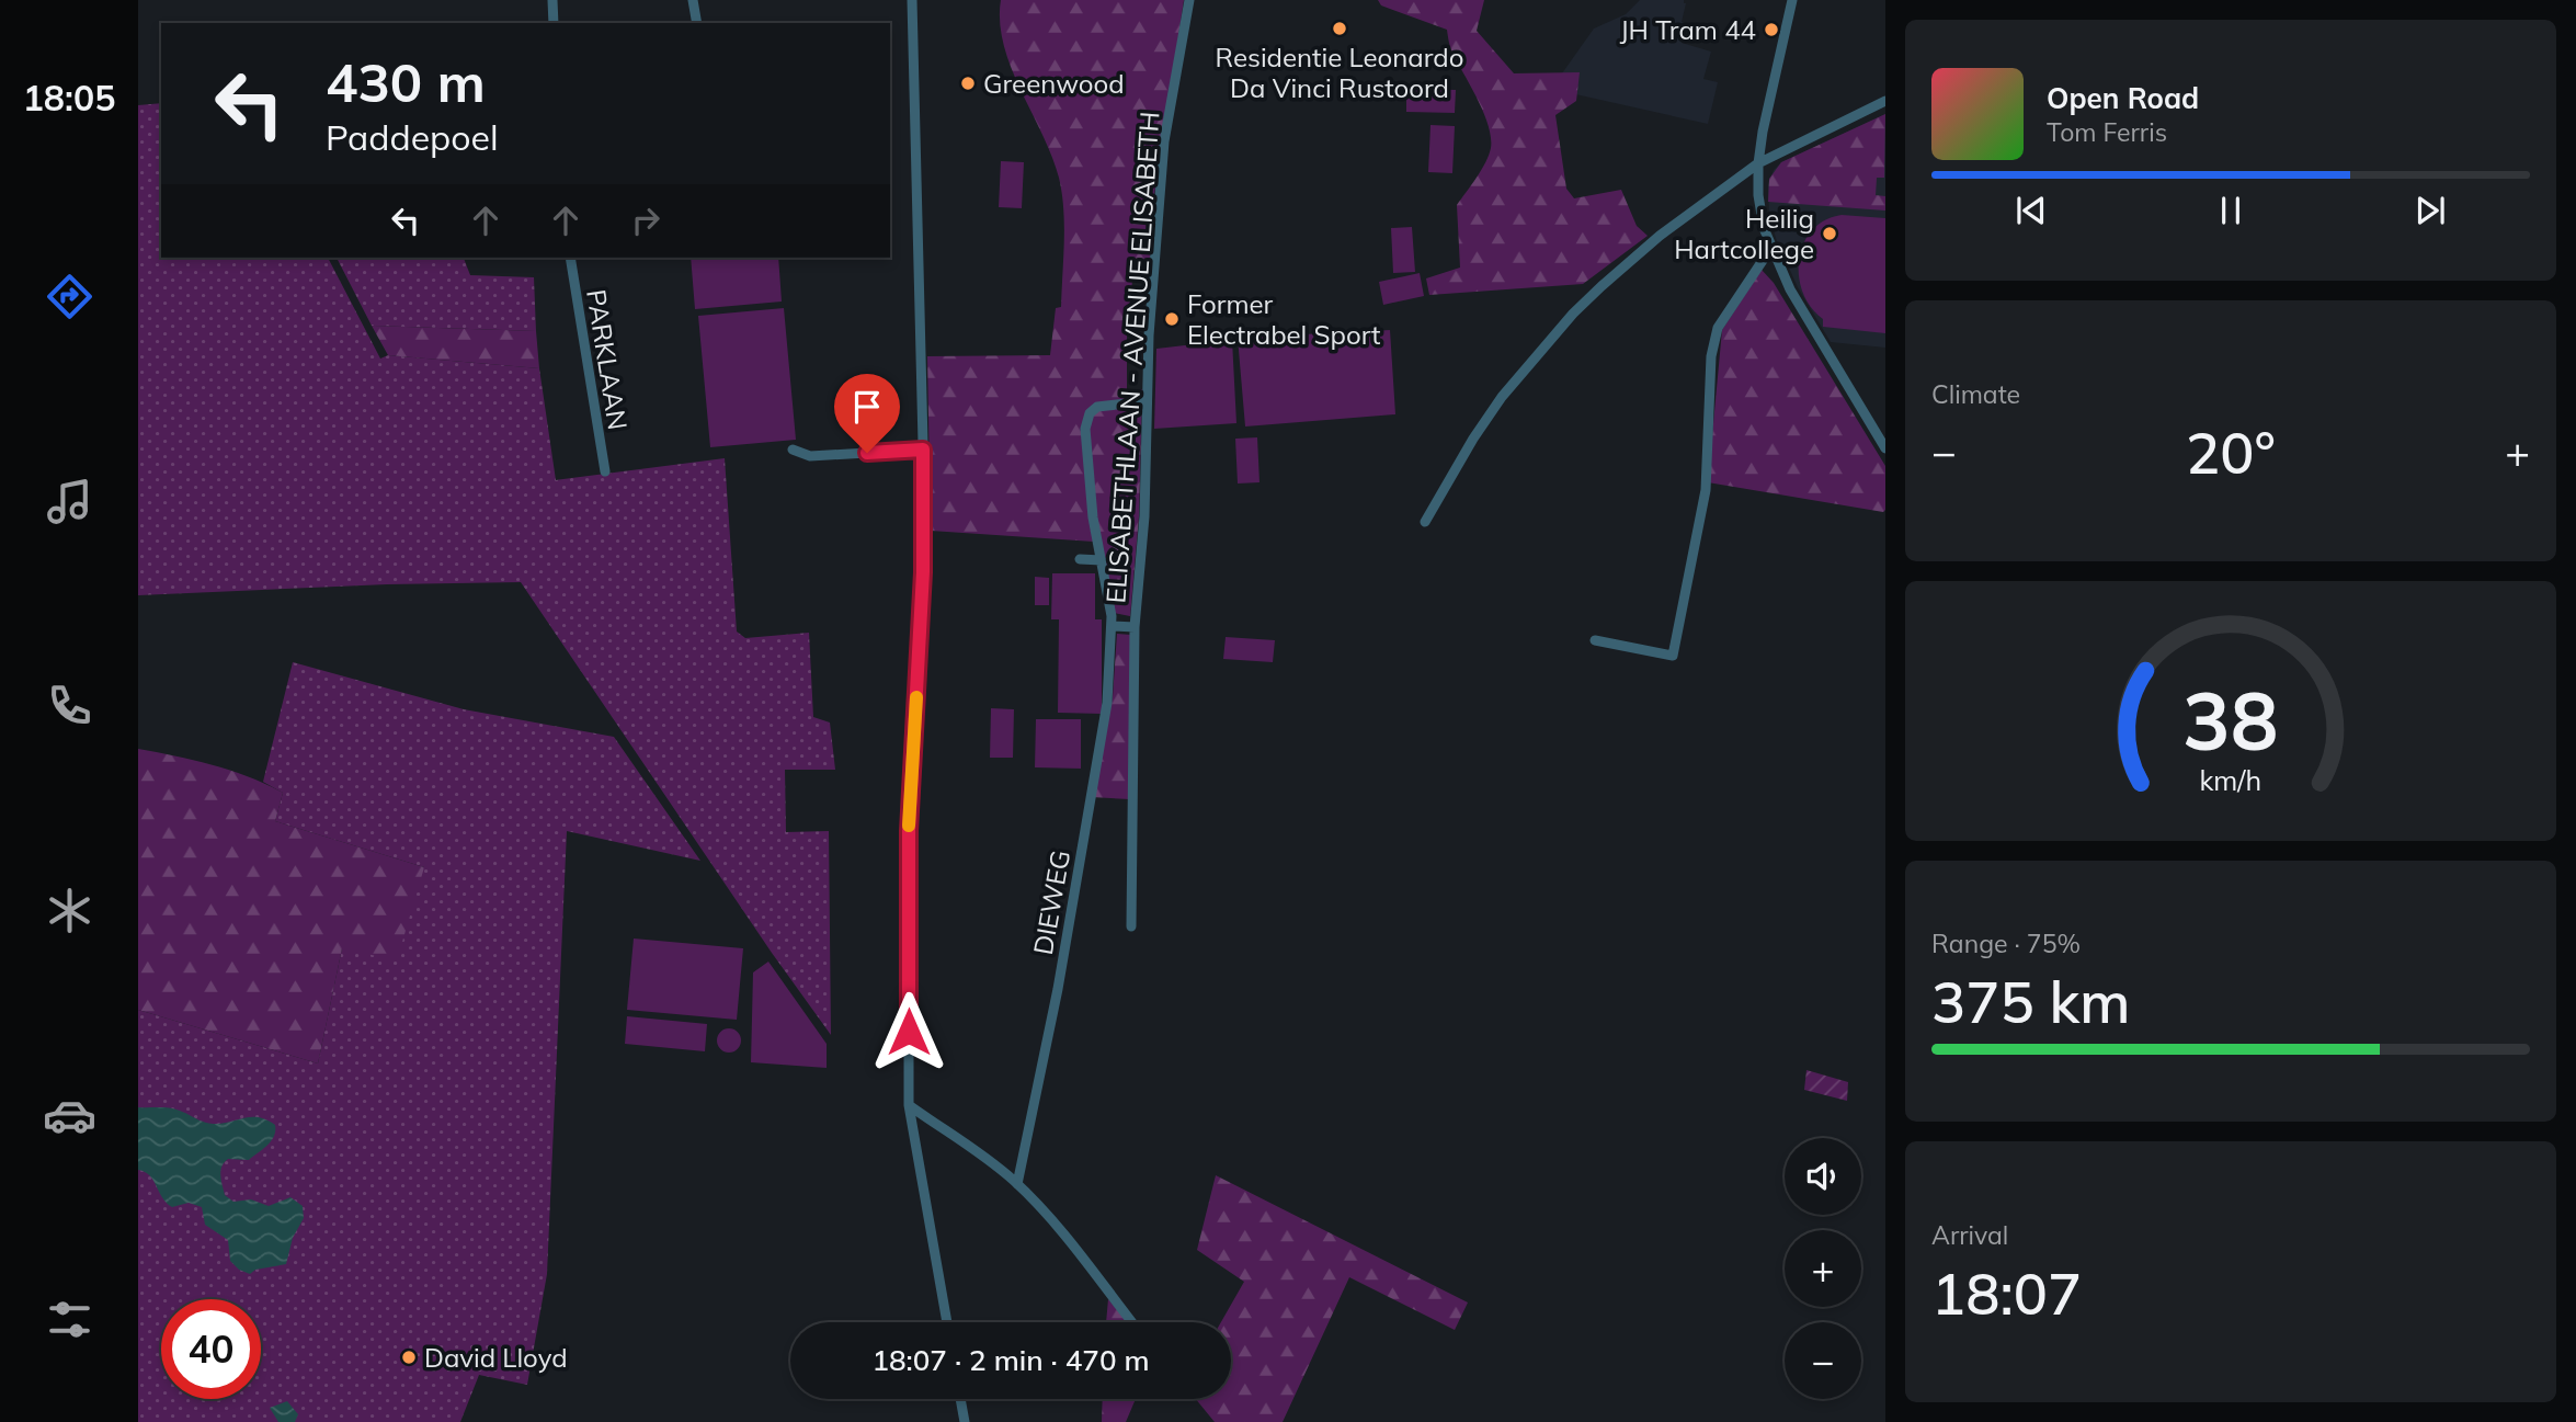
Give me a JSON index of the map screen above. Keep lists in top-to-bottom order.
{
  "streets": {
    "street": ["ELISABETHLAAN - AVENUE ELISABETH", "PARKLAAN", "DIEWEG"]
  },
  "crossings": [
    ["ELISABETHLAAN - AVENUE ELISABETH", "DIEWEG"]
  ],
  "places": [
    "Residentie Leonardo Da Vinci Rustoord",
    "JH Tram 44",
    "Greenwood",
    "Heilig Hartcollege",
    "Former Electrabel Sport",
    "David Lloyd"
  ],
  "page": {
    "tabs": "18:05",
    "turn": ["430 m", "Paddepoel"],
    "song": ["Open Road", "Tom Ferris"],
    "tile": [
      "Climate",
      ["Range · 75%", "375 km"],
      ["Arrival", "18:07"]
    ],
    "heat": ["−", "20°", "+"],
    "map_buttons": ["+", "−"],
    "limit": "40",
    "trip": "18:07 · 2 min · 470 m",
    "gauge": ["38", "km/h"]
  }
}
